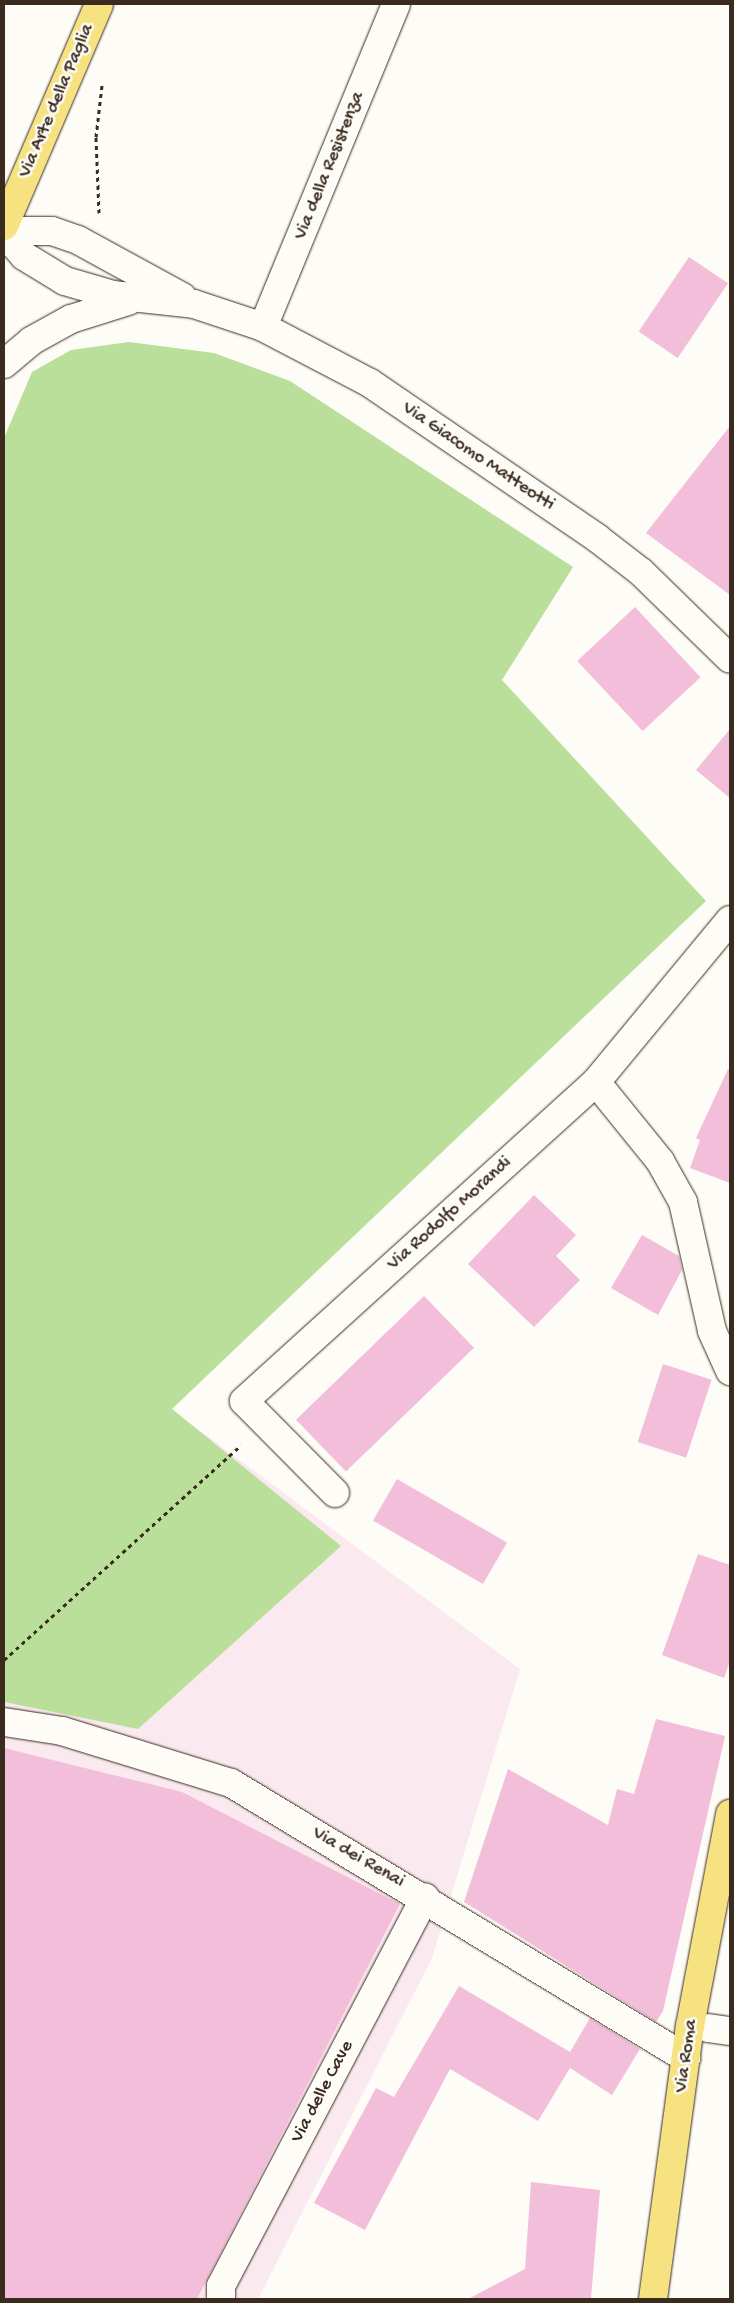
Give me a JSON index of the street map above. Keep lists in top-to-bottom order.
{
  "streets": {
    "main road": ["Via Arte della Paglia", "Via Roma"],
    "street": [
      "Via della Resistenza",
      "Via Giacomo Matteotti",
      "Via Rodolfo Morandi",
      "Via dei Renai",
      "Via delle Cave"
    ]
  },
  "crossings": [
    ["Via della Resistenza", "Via Giacomo Matteotti"],
    ["Via dei Renai", "Via Roma"],
    ["Via dei Renai", "Via delle Cave"]
  ]
}
